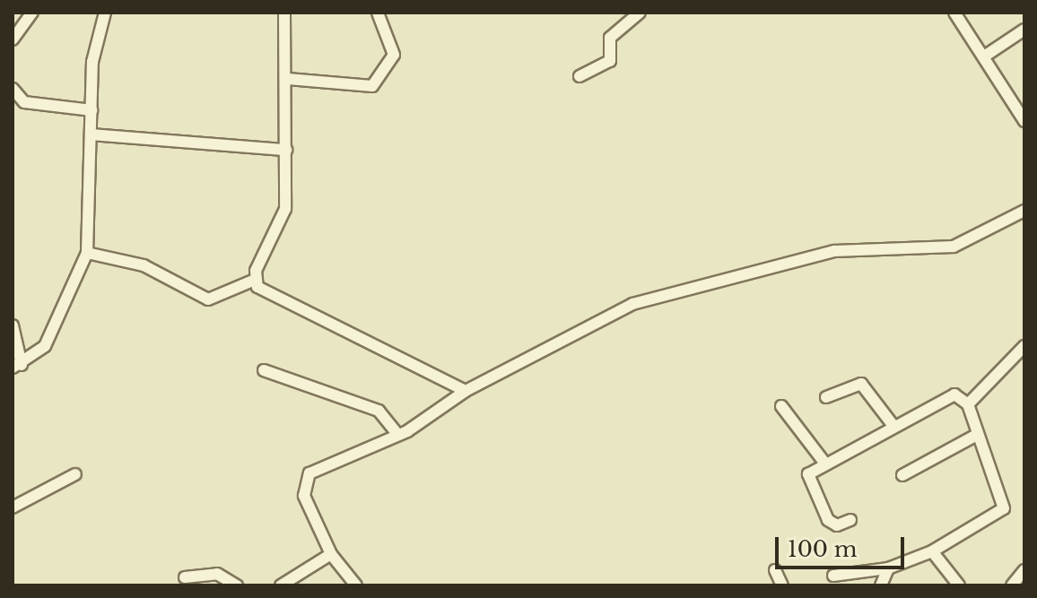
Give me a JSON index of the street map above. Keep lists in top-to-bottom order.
{
  "scale_bar": "100 m"
}
